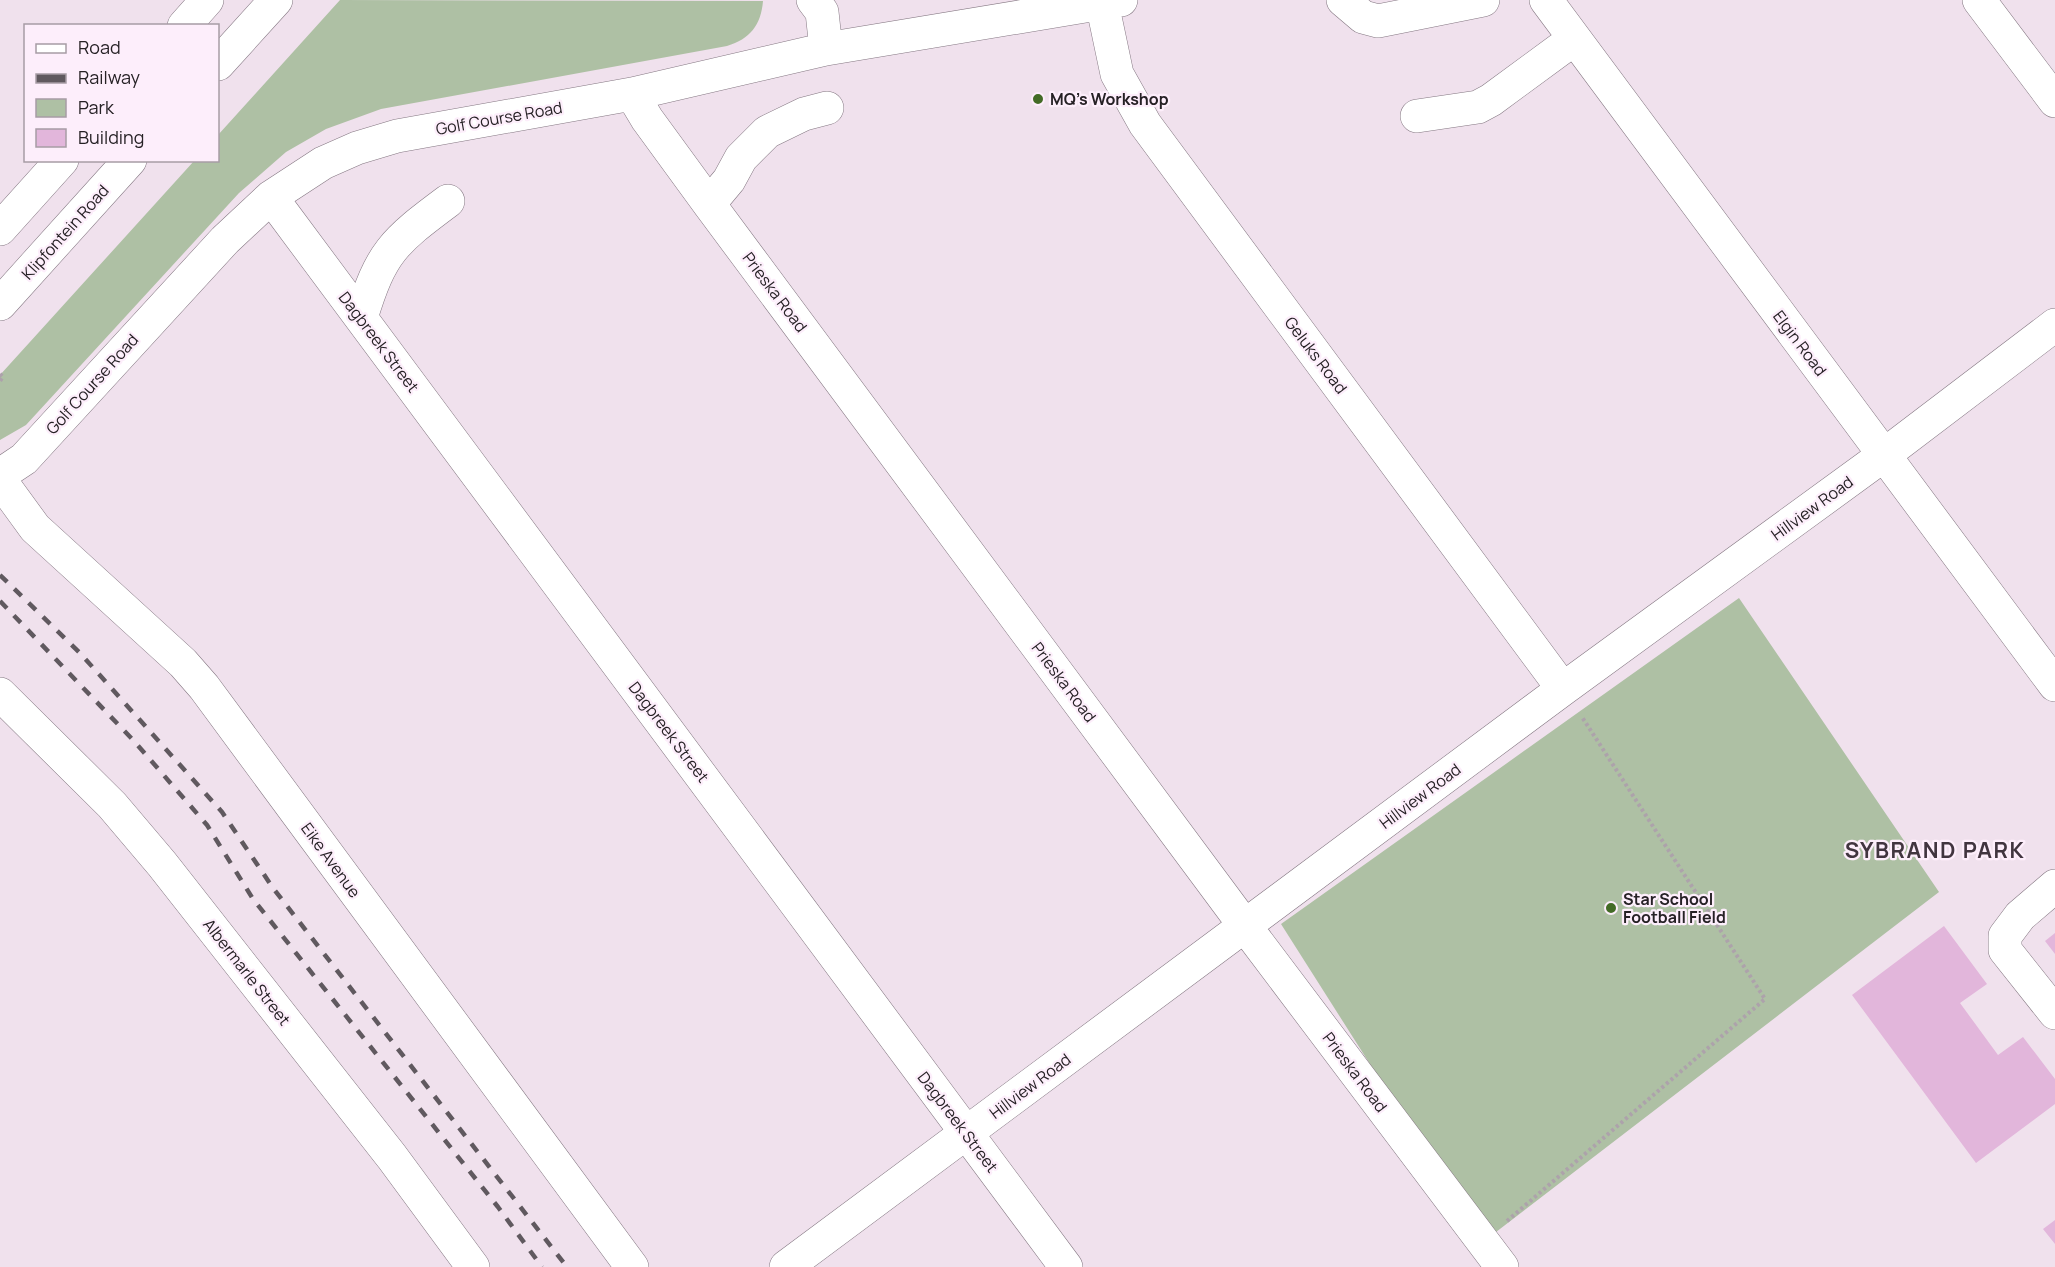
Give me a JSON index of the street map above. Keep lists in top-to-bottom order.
{
  "streets": {
    "street": [
      "Golf Course Road",
      "Klipfontein Road",
      "Prieska Road",
      "Dagbreek Street",
      "Elgin Road",
      "Geluks Road",
      "Hillview Road",
      "Eike Avenue",
      "Albermarle Street"
    ]
  },
  "crossings": [
    ["Golf Course Road", "Prieska Road"],
    ["Golf Course Road", "Dagbreek Street"],
    ["Golf Course Road", "Geluks Road"],
    ["Prieska Road", "Hillview Road"],
    ["Dagbreek Street", "Hillview Road"],
    ["Elgin Road", "Hillview Road"],
    ["Geluks Road", "Hillview Road"]
  ],
  "districts": ["SYBRAND PARK"],
  "places": ["MQ's Workshop", "Star School Football Field"],
  "legend": [
    "Road",
    "Railway",
    "Park",
    "Building"
  ]
}
